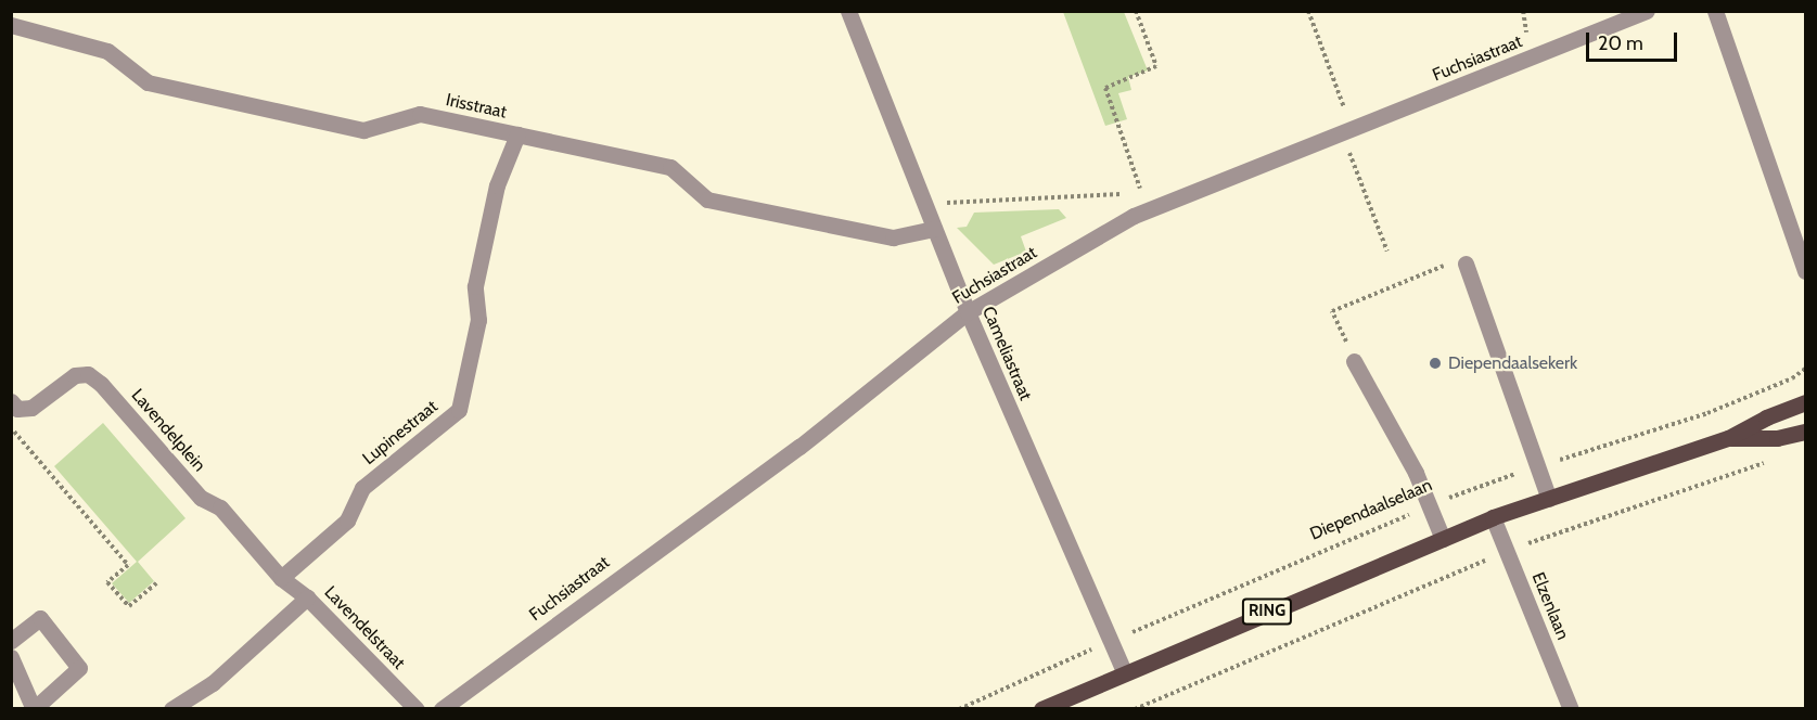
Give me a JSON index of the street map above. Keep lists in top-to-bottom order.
{
  "streets": {
    "main road": ["RING"],
    "street": [
      "Fuchsiastraat",
      "Irisstraat",
      "Cameliastraat",
      "Lavendelplein",
      "Lupinestraat",
      "Elzenlaan",
      "Lavendelstraat"
    ],
    "path": ["Diependaalselaan"]
  },
  "crossings": [
    ["Fuchsiastraat", "Cameliastraat"],
    ["Irisstraat", "Cameliastraat"],
    ["Irisstraat", "Lupinestraat"],
    ["Cameliastraat", "Diependaalselaan"],
    ["Cameliastraat", "RING"],
    ["Lavendelplein", "Lupinestraat"],
    ["Lavendelplein", "Lavendelstraat"],
    ["Lupinestraat", "Lavendelstraat"],
    ["Elzenlaan", "RING"]
  ],
  "places": ["Diependaalsekerk"],
  "scale_bar": "20 m"
}
